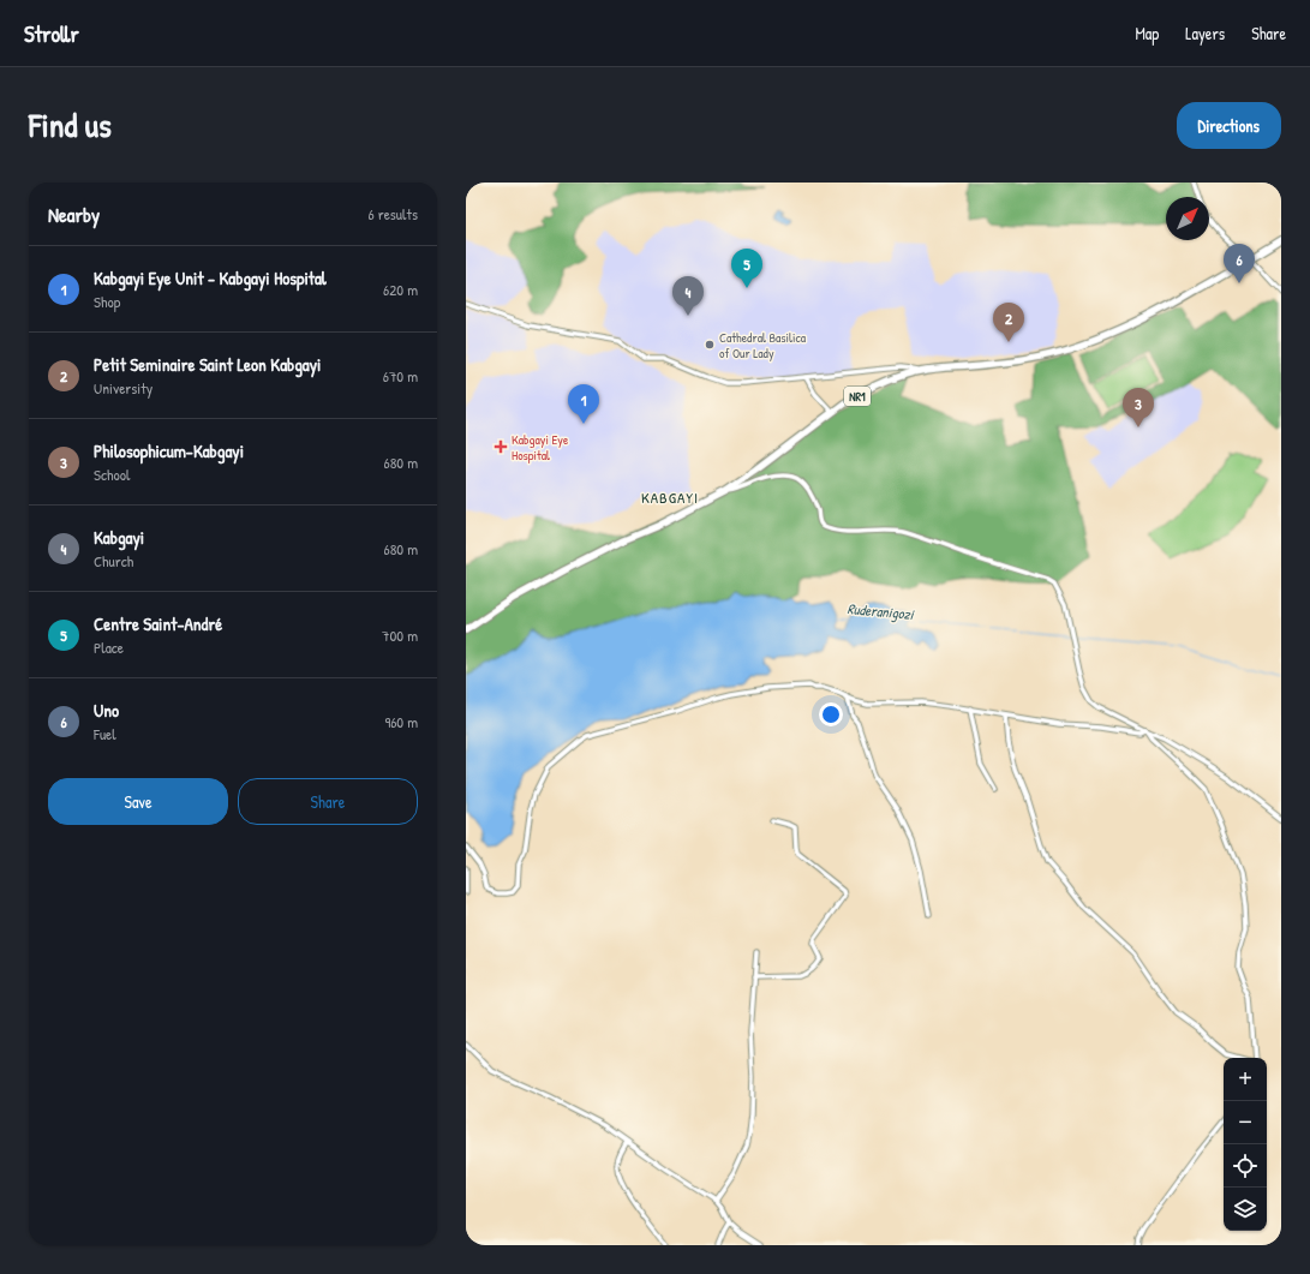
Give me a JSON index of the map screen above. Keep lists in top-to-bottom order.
{
  "streets": {
    "highway": ["NR1"]
  },
  "districts": ["KABGAYI"],
  "water": ["Ruderanigozi"],
  "places": {
    "other": ["Cathedral Basilica of Our Lady"],
    "health": ["Kabgayi Eye Hospital"]
  },
  "north": "top right",
  "page": {
    "header": "Strollr",
    "nav": ["Map", "Layers", "Share"],
    "title": "Find us",
    "buttons": [
      "Directions",
      ["Save", "Share"]
    ],
    "heading": ["Nearby", "6 results"],
    "pins": [
      "6",
      "5",
      "4",
      "2",
      "1",
      "3"
    ],
    "list": [
      {
        "mark": "1",
        "name": "Kabgayi Eye Unit - Kabgayi Hospital",
        "note": "Shop",
        "value": "620 m"
      },
      {
        "mark": "2",
        "name": "Petit Seminaire Saint Leon Kabgayi",
        "note": "University",
        "value": "670 m"
      },
      {
        "mark": "3",
        "name": "Philosophicum-Kabgayi",
        "note": "School",
        "value": "680 m"
      },
      {
        "mark": "4",
        "name": "Kabgayi",
        "note": "Church",
        "value": "680 m"
      },
      {
        "mark": "5",
        "name": "Centre Saint-André",
        "note": "Place",
        "value": "700 m"
      },
      {
        "mark": "6",
        "name": "Uno",
        "note": "Fuel",
        "value": "960 m"
      }
    ],
    "map_buttons": ["+", "−"]
  }
}
